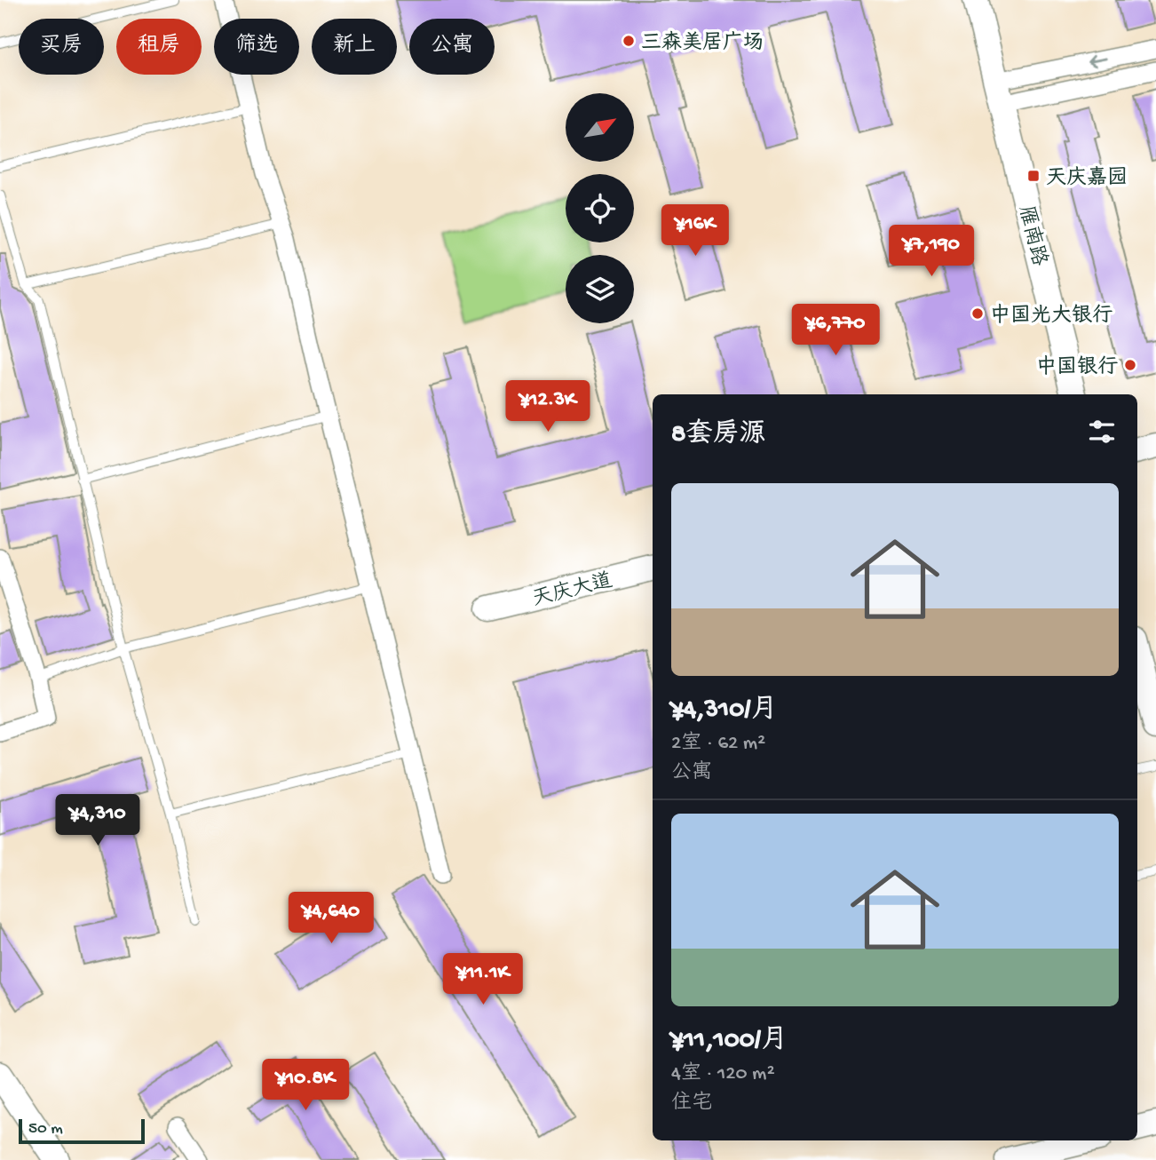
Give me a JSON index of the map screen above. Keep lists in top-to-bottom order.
{
  "streets": {
    "main road": ["雁南路", "天庆大道"]
  },
  "places": {
    "other": ["三森美居广场", "中国光大银行", "中国银行"],
    "transit": ["天庆嘉园"]
  },
  "scale_bar": "50 m",
  "north": "top right",
  "page": {
    "chip": [
      "买房",
      "租房",
      "筛选",
      "新上",
      "公寓"
    ],
    "price": [
      "¥16K",
      "¥7,190",
      "¥6,770",
      "¥12.3K",
      "¥4,310",
      "¥4,640",
      "¥11.1K",
      "¥10.8K"
    ],
    "heading": "8套房源",
    "list": [
      {
        "name": "¥4,310/月",
        "note": "2室 · 62 m² · 公寓"
      },
      {
        "name": "¥11,100/月",
        "note": "4室 · 120 m² · 住宅"
      }
    ],
    "scale": "50 m"
  }
}
